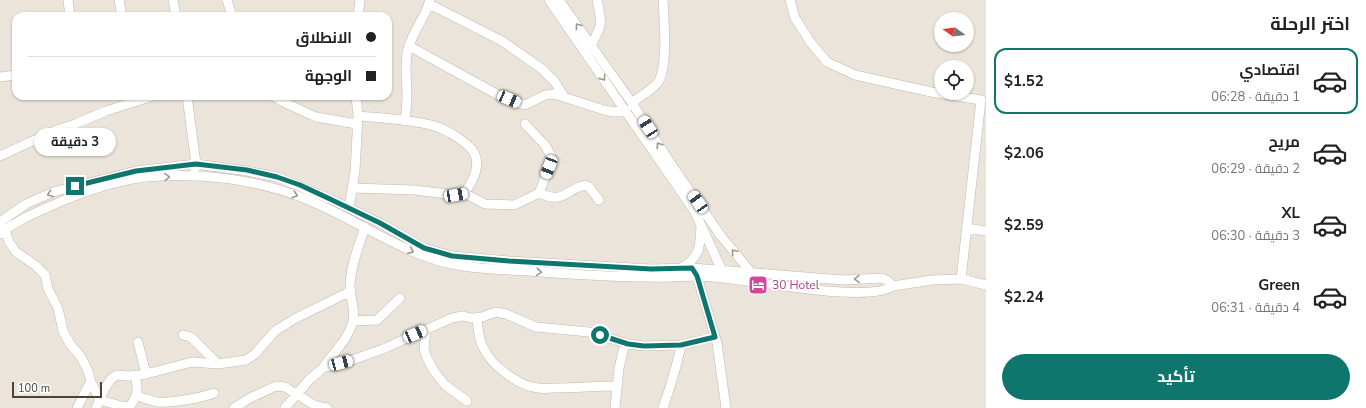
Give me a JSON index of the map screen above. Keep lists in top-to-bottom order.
{
  "places": {
    "hotel": ["30 Hotel"]
  },
  "scale_bar": "100 m",
  "north": "left",
  "page": {
    "heading": "اختر الرحلة",
    "banner": ["الانطلاق", "الوجهة"],
    "list": [
      {
        "name": "اقتصادي",
        "note": "1 دقيقة · 06:28",
        "value": "$1.52"
      },
      {
        "name": "مريح",
        "note": "2 دقيقة · 06:29",
        "value": "$2.06"
      },
      {
        "name": "XL",
        "note": "3 دقيقة · 06:30",
        "value": "$2.59"
      },
      {
        "name": "Green",
        "note": "4 دقيقة · 06:31",
        "value": "$2.24"
      }
    ],
    "bubble": "3 دقيقة",
    "buttons": "تأكيد",
    "scale": "100 m"
  }
}
